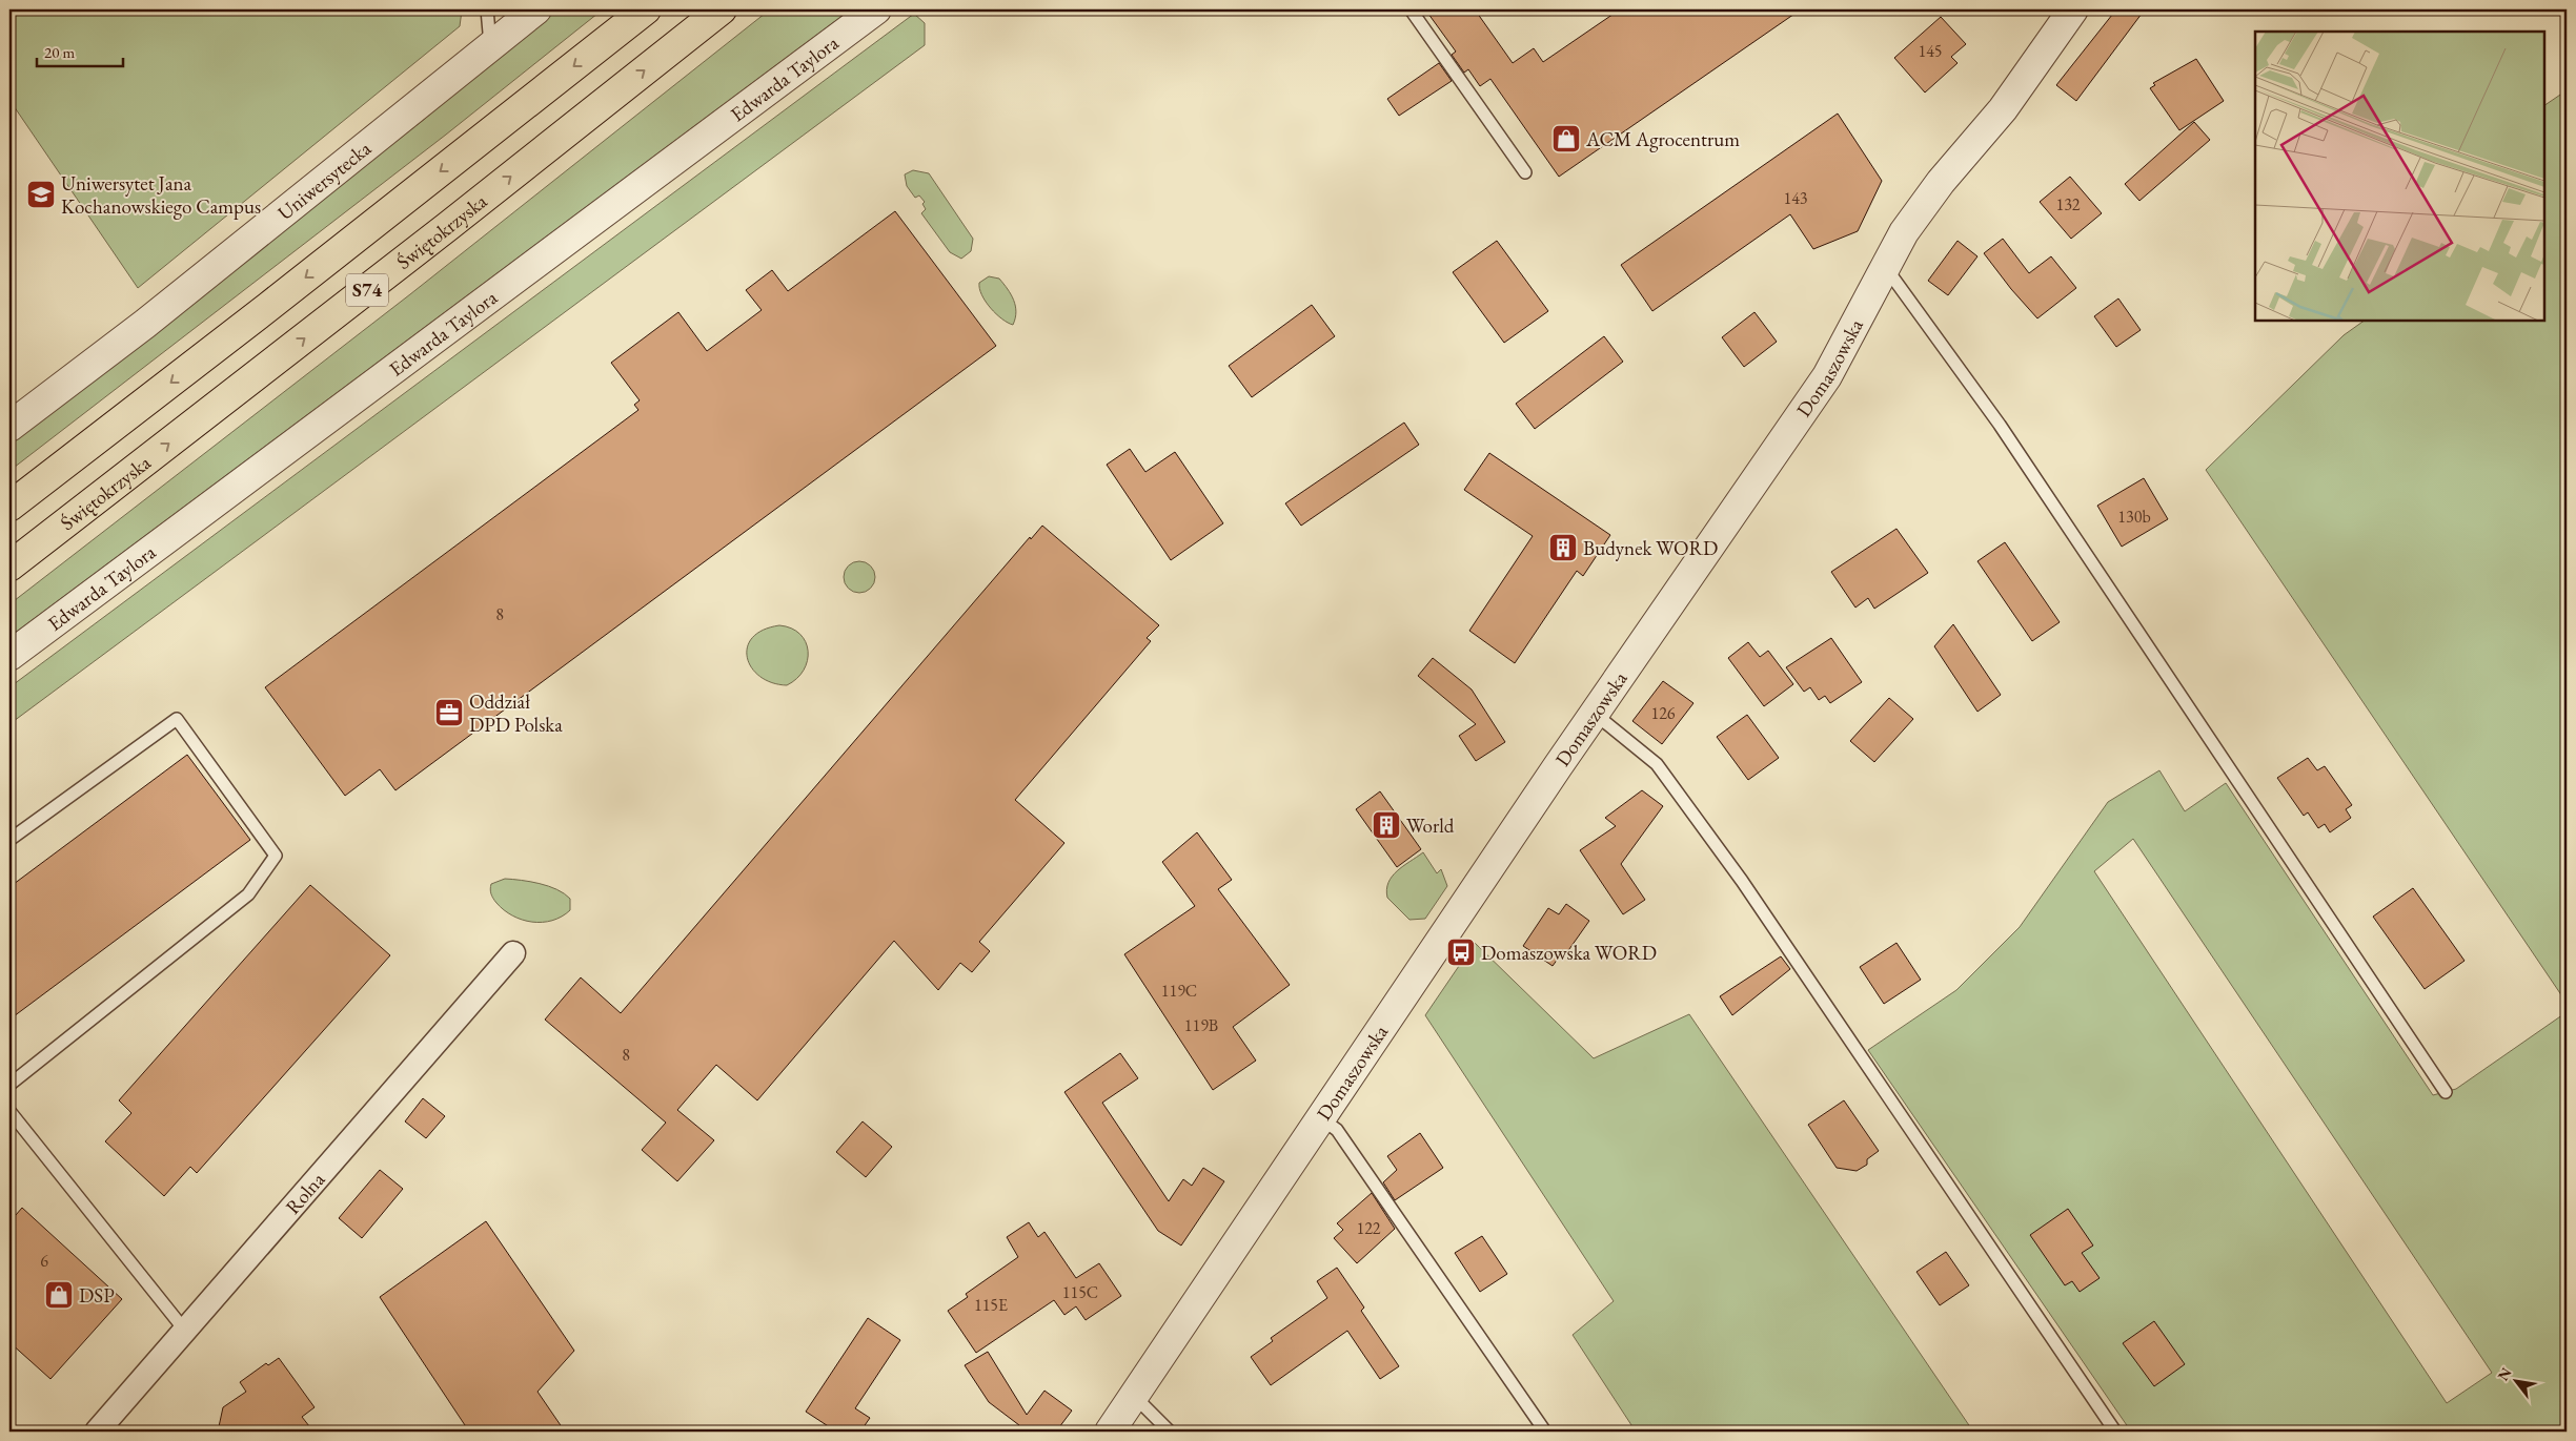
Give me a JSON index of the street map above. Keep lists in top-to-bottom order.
{
  "streets": {
    "highway": ["Świętokrzyska", "S74"],
    "street": [
      "Edwarda Taylora",
      "Uniwersytecka",
      "Domaszowska",
      "Rolna"
    ]
  },
  "places": {
    "shop": ["ACM Agrocentrum", "DSP"],
    "school or university": ["Uniwersytet Jana Kochanowskiego Campus"],
    "building": ["Budynek WORD", "World"],
    "office": ["Oddział DPD Polska"],
    "bus stop": ["Domaszowska WORD"]
  },
  "house_numbers": [
    "145",
    "143",
    "132",
    "130b",
    "8",
    "126",
    "119C",
    "119B",
    "8",
    "122",
    "6",
    "115C",
    "115E"
  ],
  "scale_bar": "20 m",
  "north": "top left"
}
